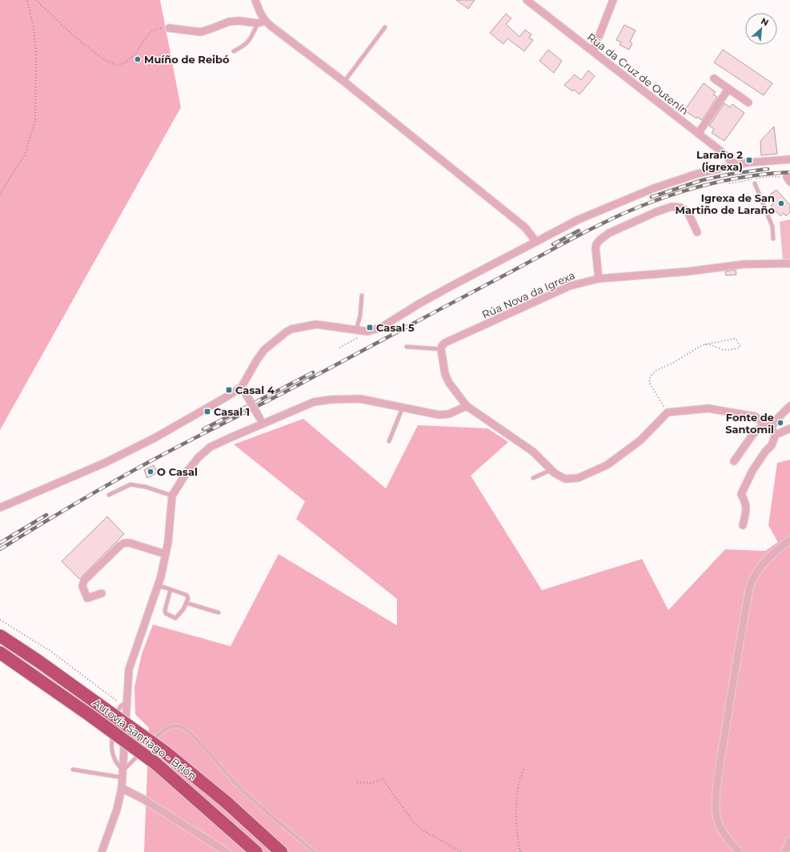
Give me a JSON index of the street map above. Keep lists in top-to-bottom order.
{
  "streets": {
    "highway": ["Autovía Santiago - Brión"],
    "street": ["Rúa da Cruz de Outenín", "Rúa Nova da Igrexa"]
  },
  "places": {
    "other": [
      "Muíño de Reibó",
      "Igrexa de San Martiño de Laraño",
      "Fonte de Santomil",
      "O Casal"
    ],
    "transit": [
      "Laraño 2 (igrexa)",
      "Casal 5",
      "Casal 4",
      "Casal 1"
    ]
  },
  "north": "top right"
}
